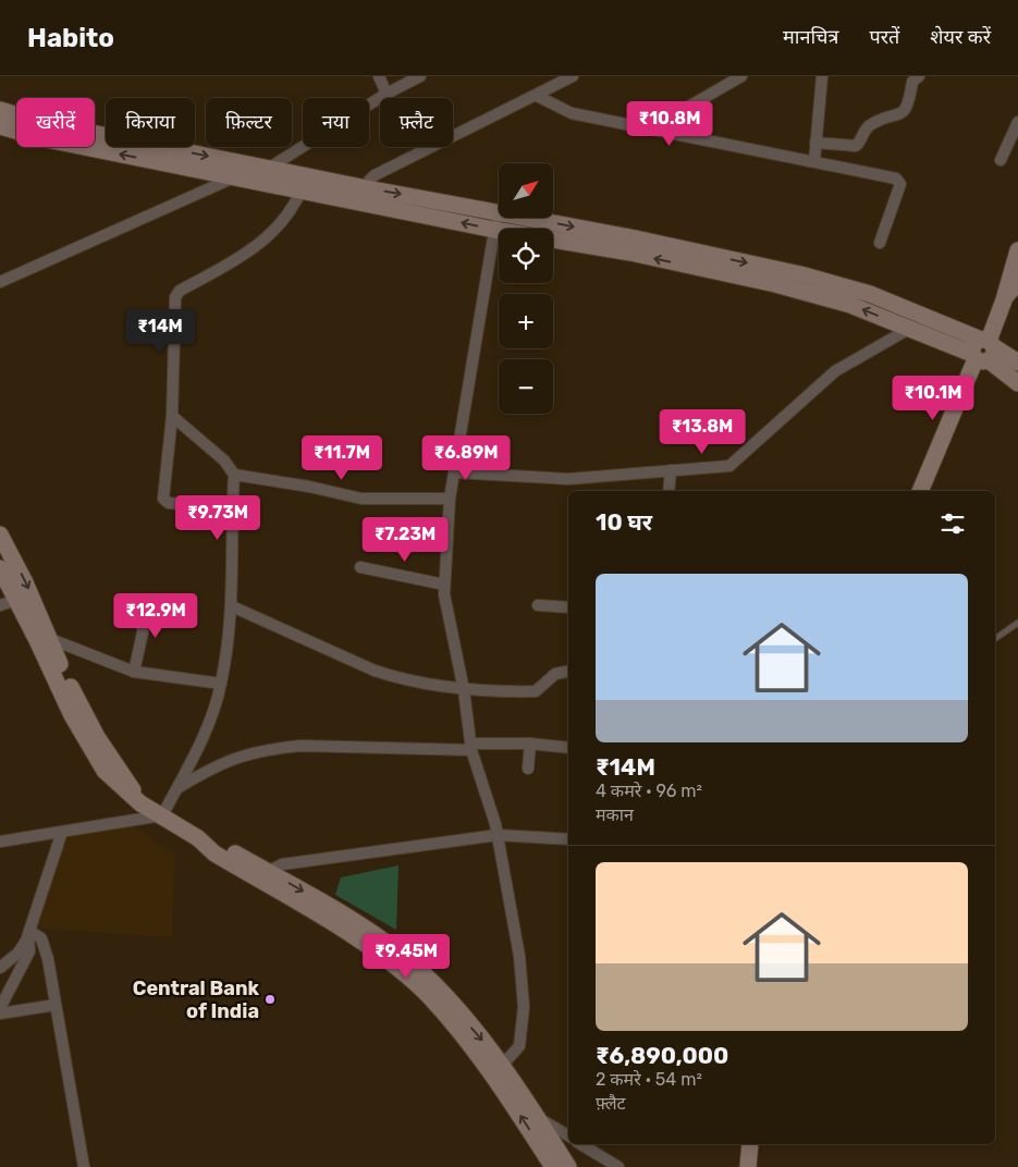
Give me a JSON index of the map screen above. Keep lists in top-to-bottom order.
{
  "places": ["Central Bank of India"],
  "north": "top right",
  "page": {
    "header": "Habito",
    "nav": ["मानचित्र", "परतें", "शेयर करें"],
    "chip": [
      "खरीदें",
      "किराया",
      "फ़िल्टर",
      "नया",
      "फ़्लैट"
    ],
    "price": [
      "₹10.8M",
      "₹14M",
      "₹10.1M",
      "₹13.8M",
      "₹11.7M",
      "₹6.89M",
      "₹9.73M",
      "₹7.23M",
      "₹12.9M",
      "₹9.45M"
    ],
    "map_buttons": ["+", "−"],
    "heading": "10 घर",
    "list": [
      {
        "name": "₹14M",
        "note": "4 कमरे · 96 m² · मकान"
      },
      {
        "name": "₹6,890,000",
        "note": "2 कमरे · 54 m² · फ़्लैट"
      }
    ]
  }
}
